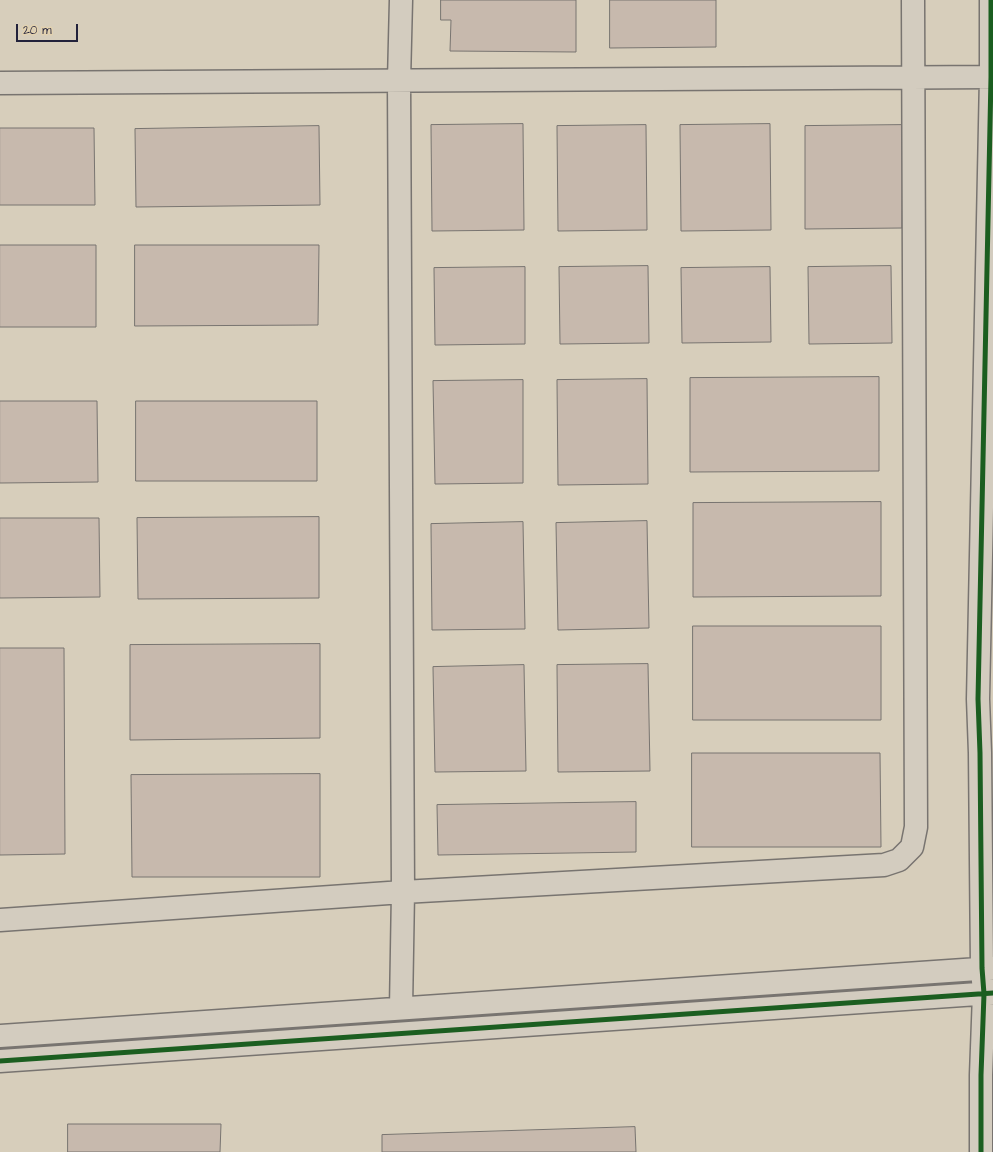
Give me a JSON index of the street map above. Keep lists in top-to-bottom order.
{
  "scale_bar": "20 m"
}
